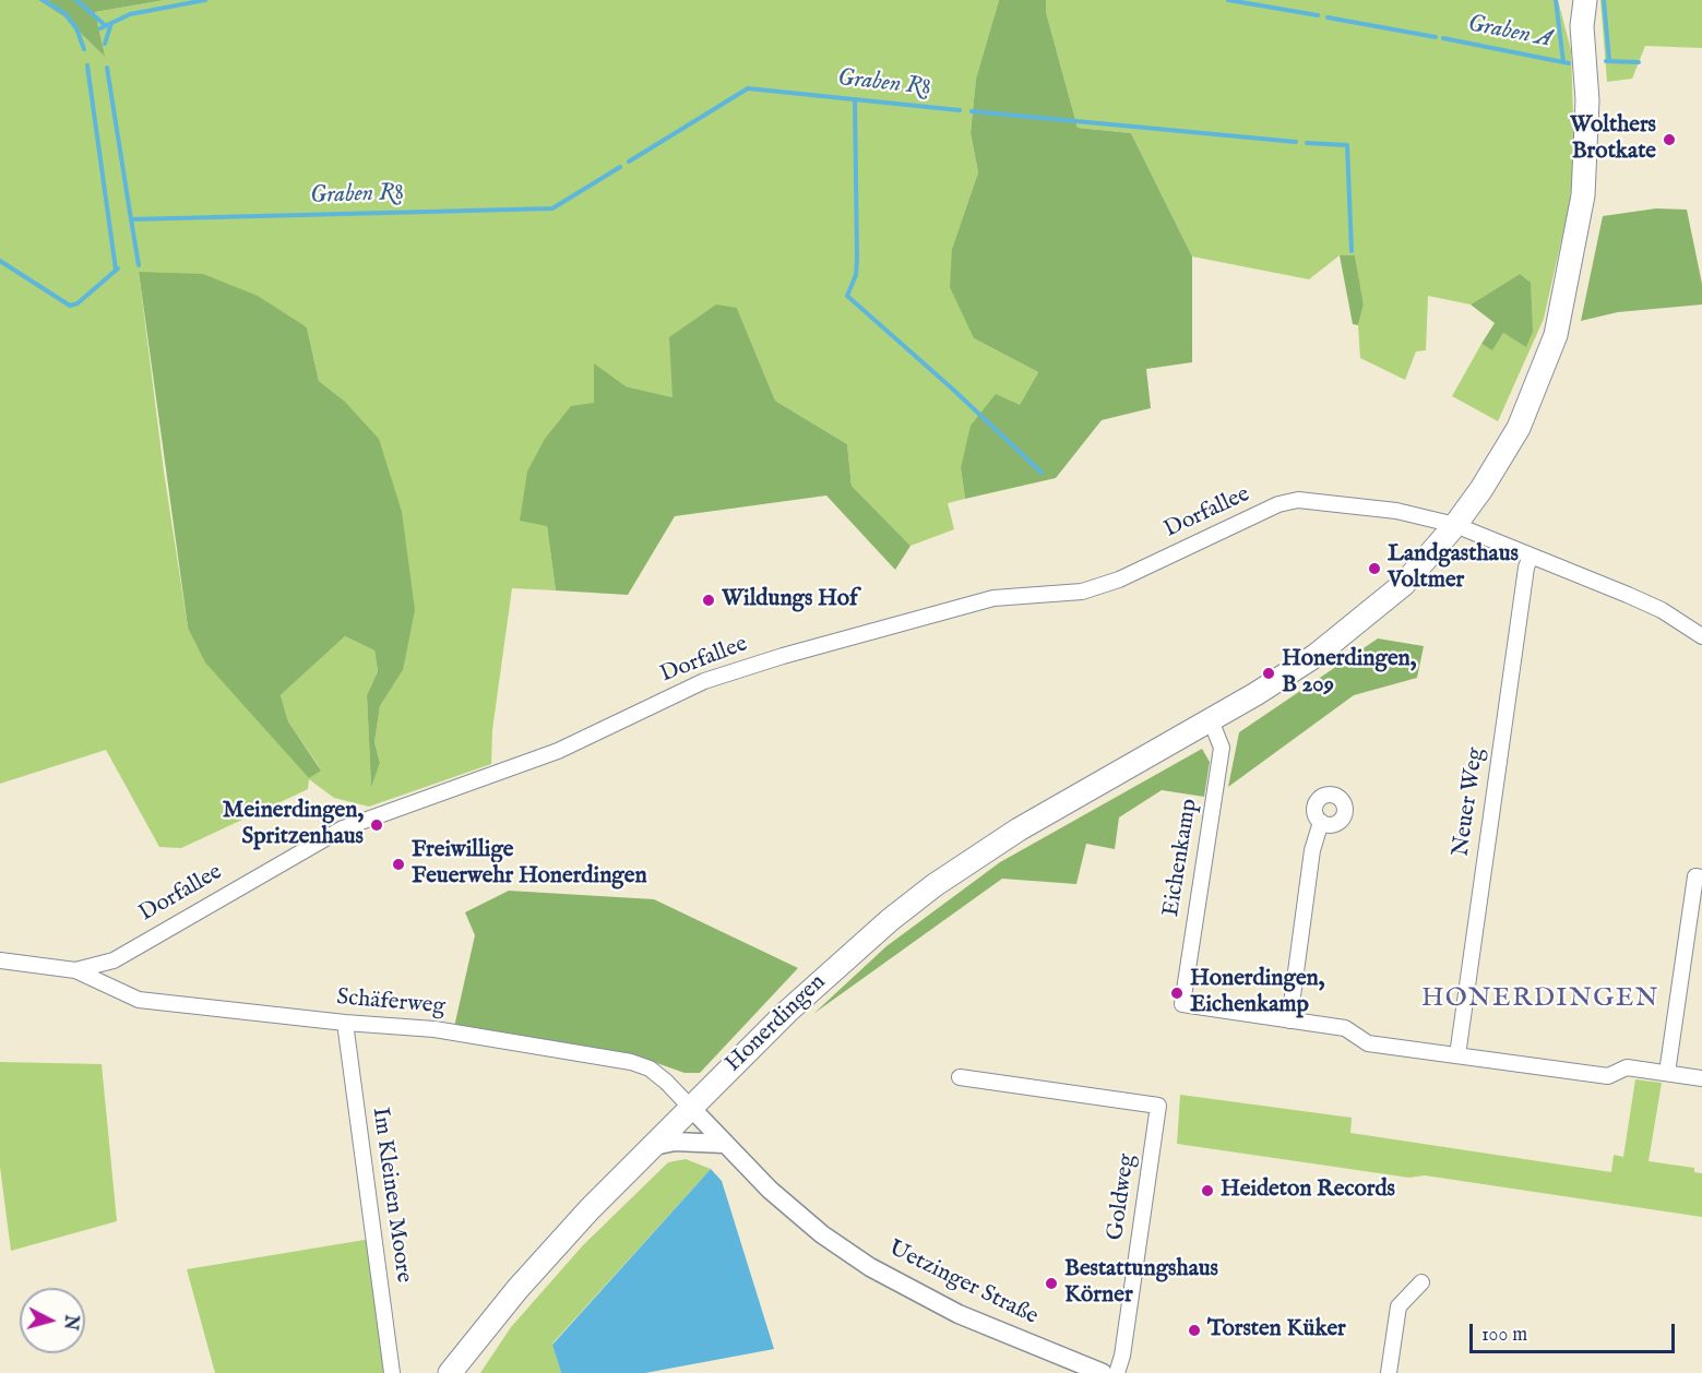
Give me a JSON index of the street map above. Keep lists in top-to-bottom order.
{
  "streets": {
    "main road": ["Honerdingen"],
    "street": [
      "Dorfallee",
      "Neuer Weg",
      "Eichenkamp",
      "Schäferweg",
      "Im Kleinen Moore",
      "Goldweg",
      "Uetzinger Straße"
    ]
  },
  "crossings": [
    ["Dorfallee", "Neuer Weg"],
    ["Dorfallee", "Schäferweg"],
    ["Dorfallee", "Honerdingen"],
    ["Eichenkamp", "Honerdingen"],
    ["Schäferweg", "Honerdingen"],
    ["Schäferweg", "Im Kleinen Moore"],
    ["Schäferweg", "Uetzinger Straße"],
    ["Honerdingen", "Uetzinger Straße"]
  ],
  "districts": ["HONERDINGEN"],
  "water": ["Graben A", "Graben R8"],
  "places": [
    "Wolthers Brotkate",
    "Landgasthaus Voltmer",
    "Wildungs Hof",
    "Honerdingen, B 209",
    "Meinerdingen, Spritzenhaus",
    "Freiwillige Feuerwehr Honerdingen",
    "Honerdingen, Eichenkamp",
    "Heideton Records",
    "Bestattungshaus Körner",
    "Torsten Küker"
  ],
  "scale_bar": "100 m",
  "north": "right"
}
